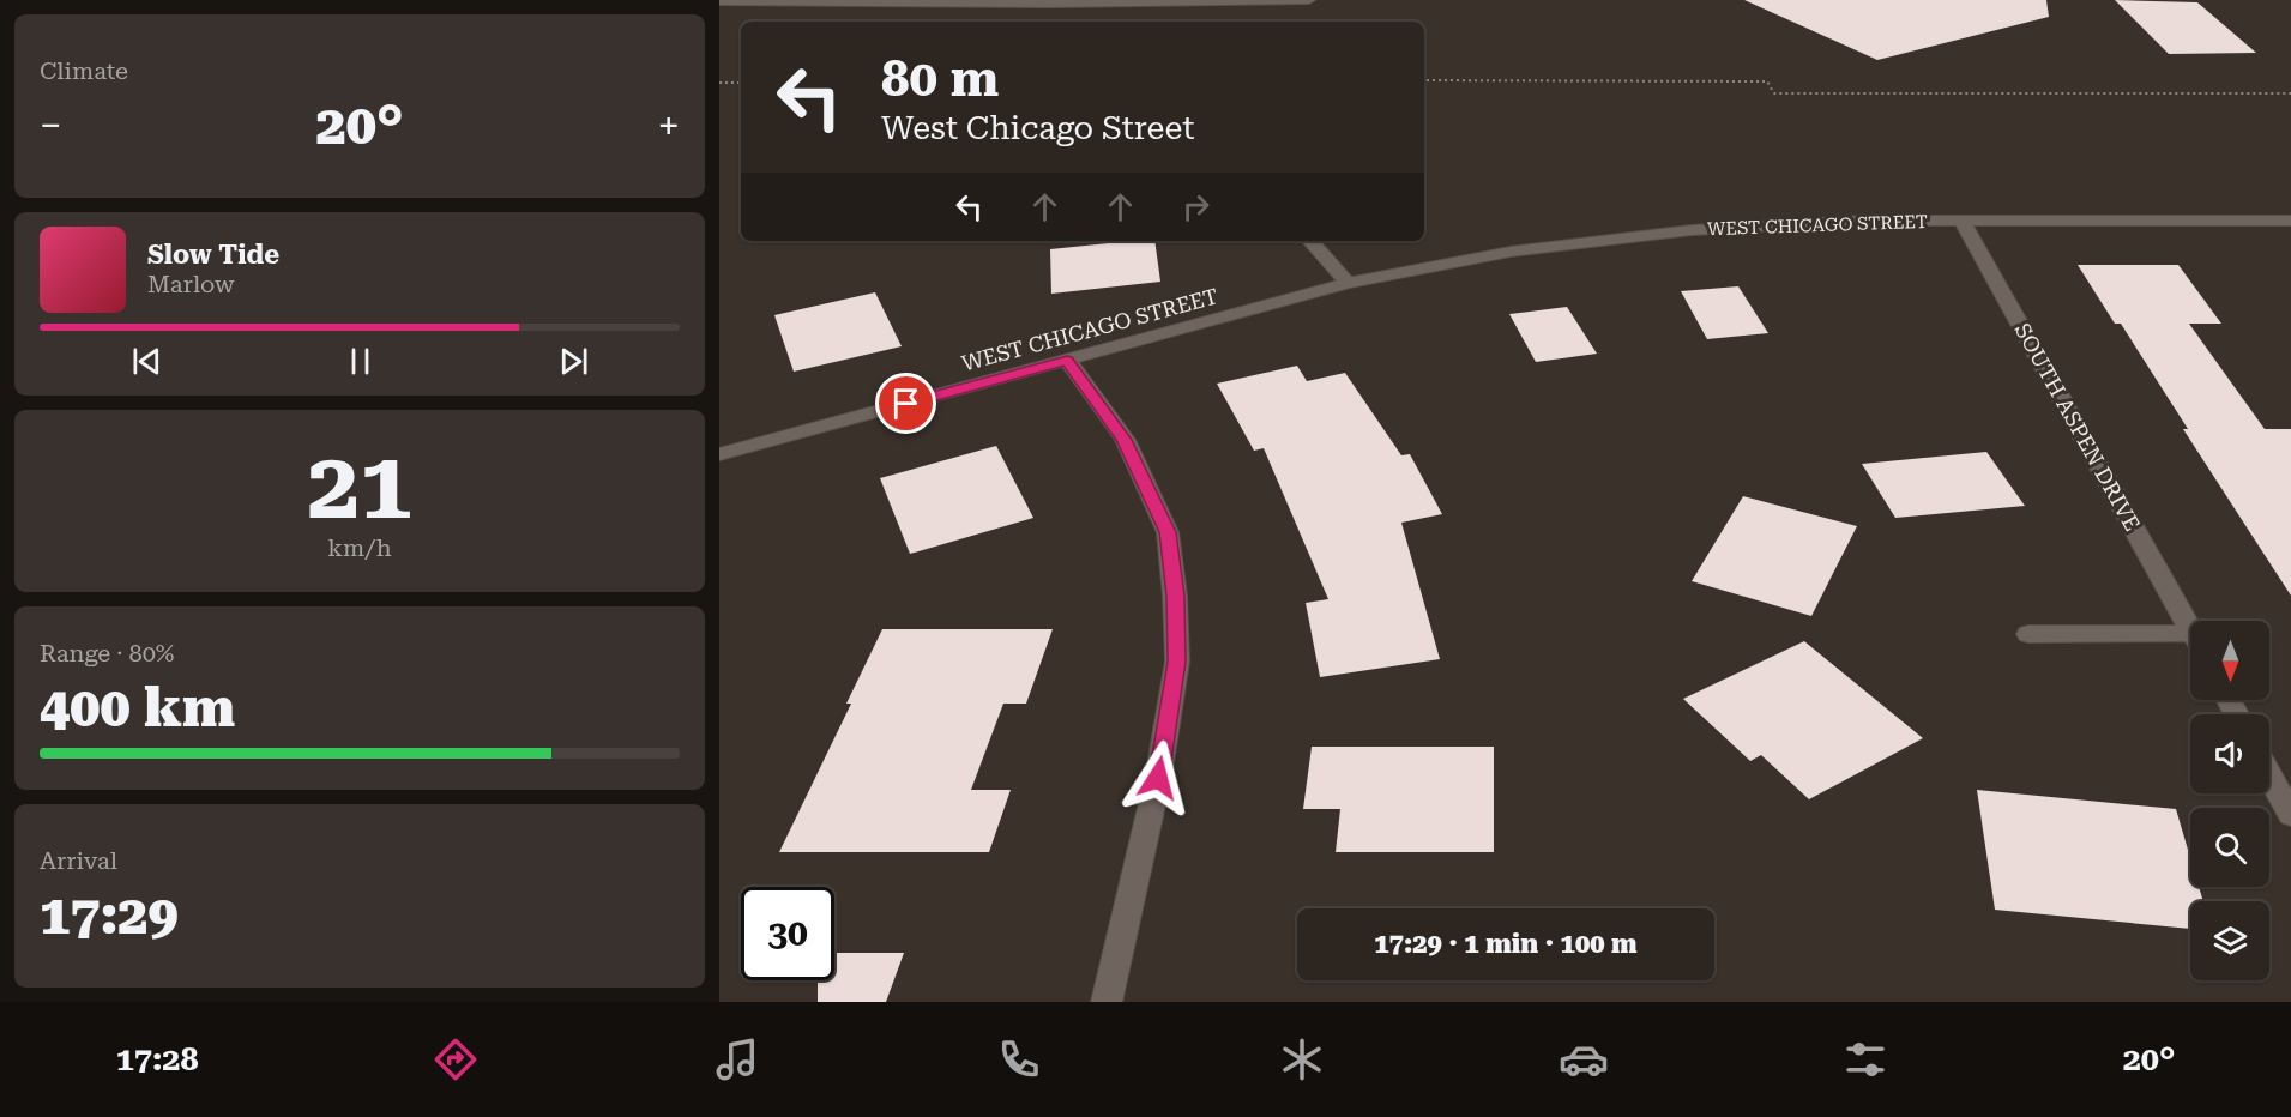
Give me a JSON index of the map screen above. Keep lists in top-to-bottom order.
{
  "streets": {
    "street": ["WEST CHICAGO STREET", "SOUTH ASPEN DRIVE"]
  },
  "crossings": [
    ["WEST CHICAGO STREET", "SOUTH ASPEN DRIVE"]
  ],
  "north": "bottom",
  "page": {
    "tile": [
      "Climate",
      ["21", "km/h"],
      ["Range · 80%", "400 km"],
      ["Arrival", "17:29"]
    ],
    "turn": ["80 m", "West Chicago Street"],
    "heat": ["−", "20°", "+"],
    "song": ["Slow Tide", "Marlow"],
    "limit": "30",
    "trip": "17:29 · 1 min · 100 m",
    "tabs": ["17:28", "20°"]
  }
}
